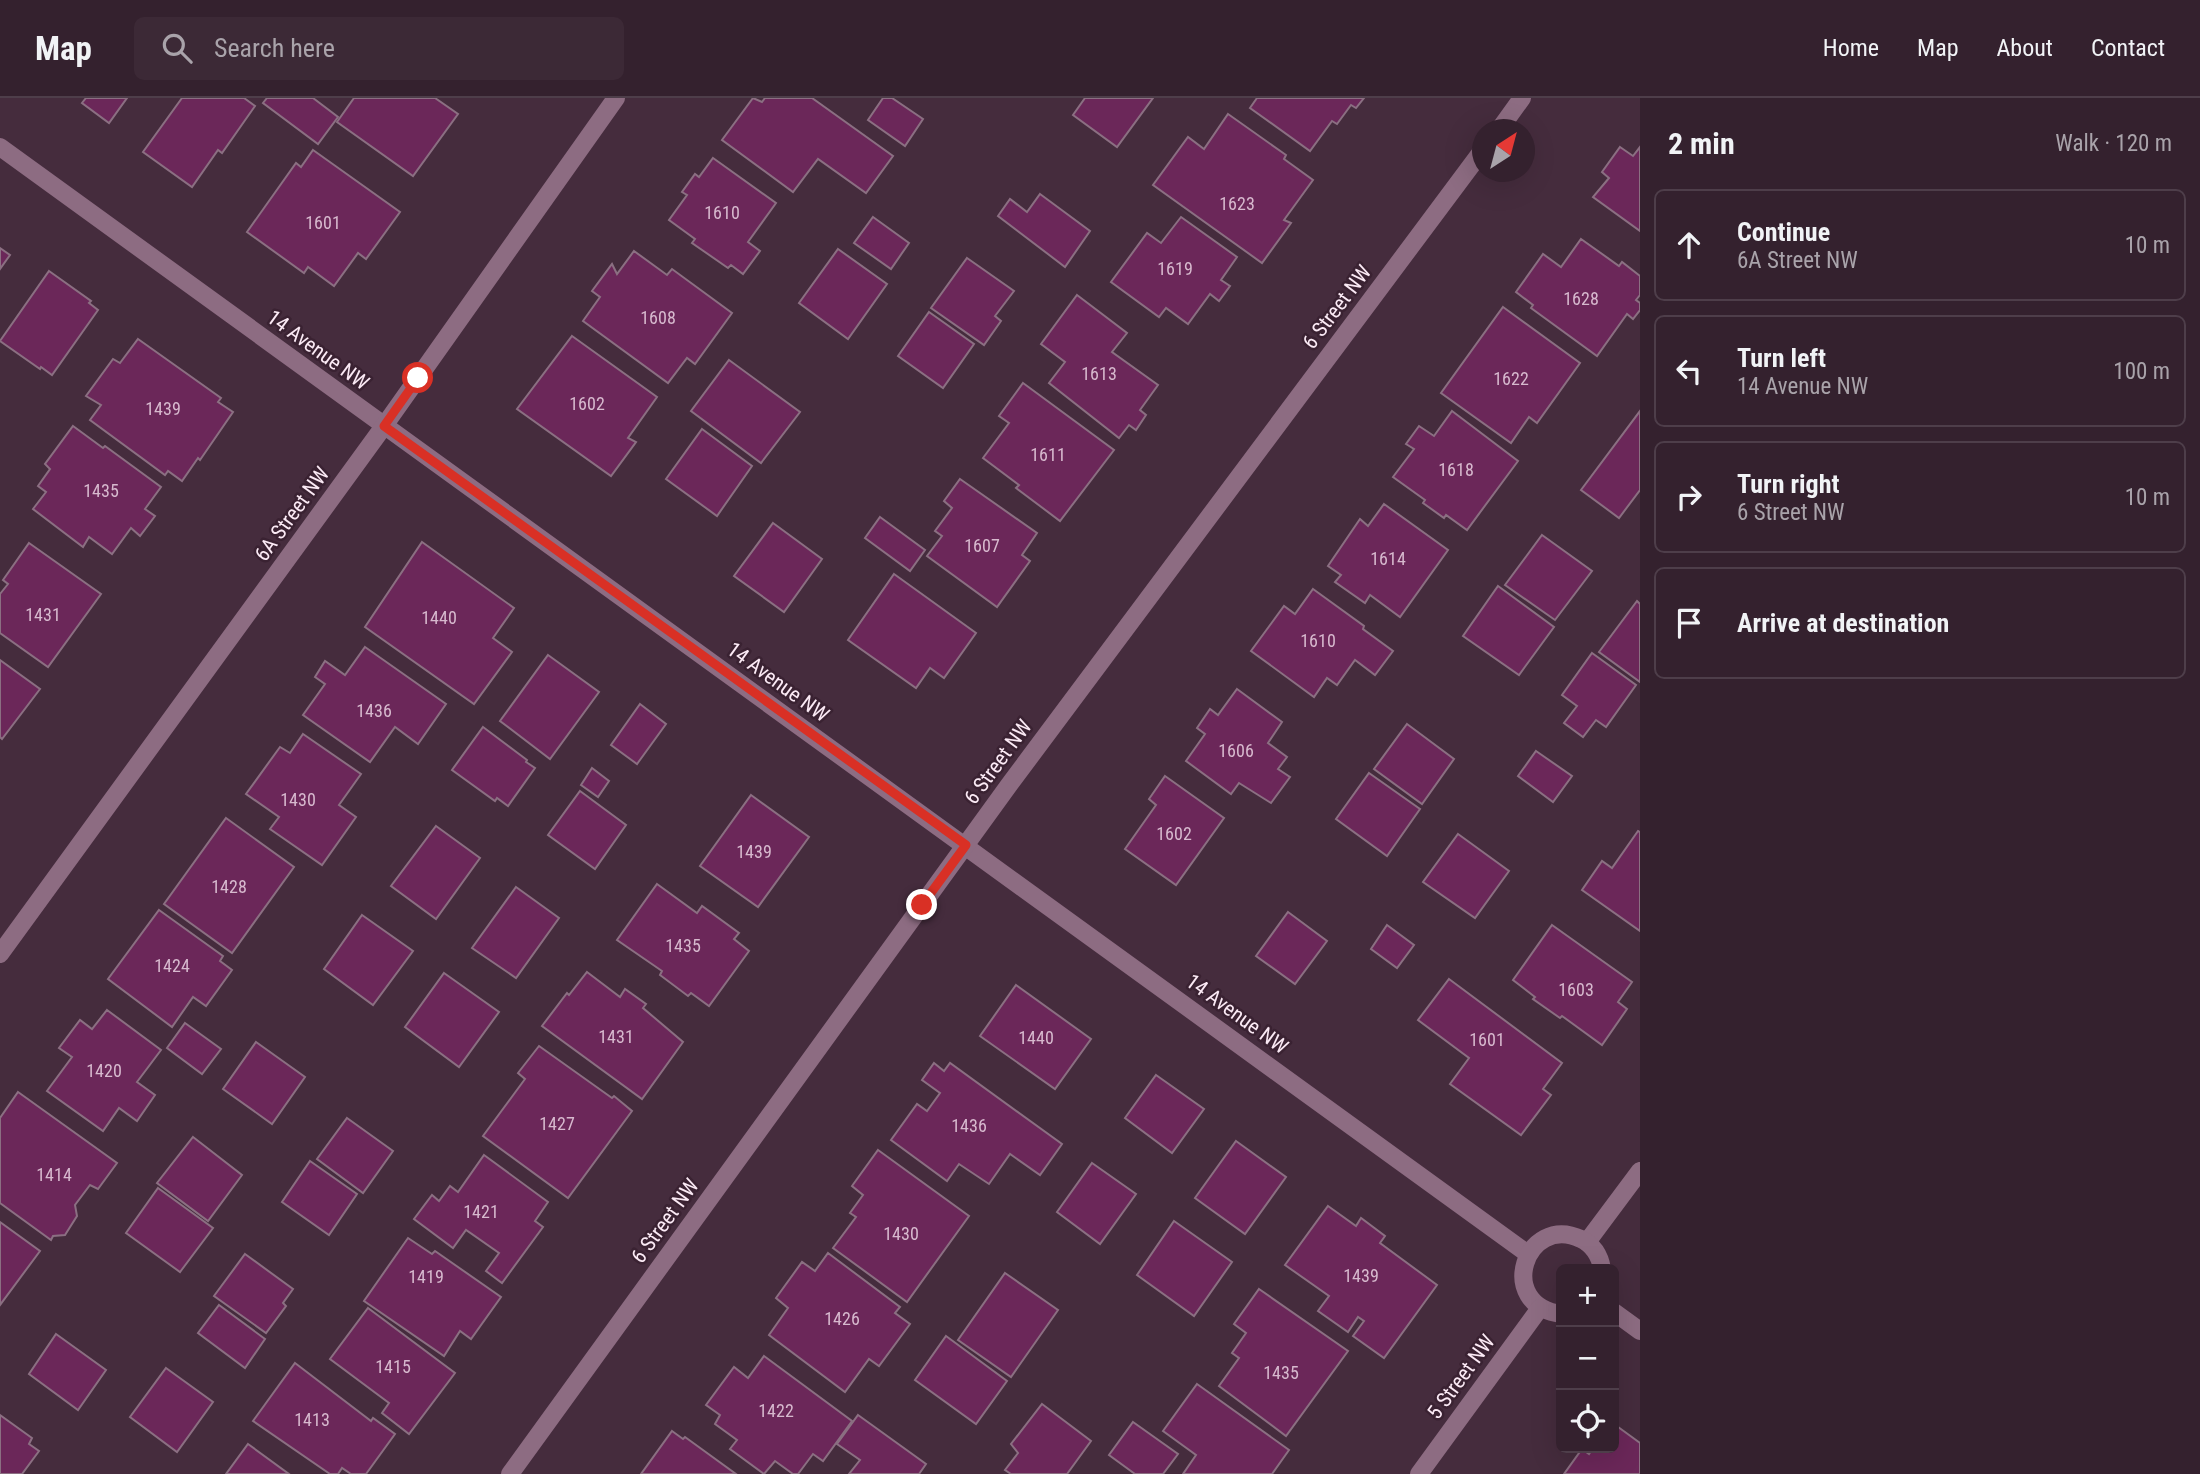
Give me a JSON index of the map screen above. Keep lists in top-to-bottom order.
{
  "streets": {
    "street": [
      "6 Street NW",
      "14 Avenue NW",
      "6A Street NW",
      "5 Street NW"
    ]
  },
  "crossings": [
    ["6 Street NW", "14 Avenue NW"],
    ["14 Avenue NW", "6A Street NW"]
  ],
  "house_numbers": [
    "1623",
    "1610",
    "1601",
    "1619",
    "1628",
    "1608",
    "1613",
    "1622",
    "1602",
    "1439",
    "1611",
    "1618",
    "1435",
    "1607",
    "1614",
    "1431",
    "1440",
    "1610",
    "1436",
    "1606",
    "1430",
    "1602",
    "1439",
    "1428",
    "1435",
    "1424",
    "1603",
    "1431",
    "1440",
    "1601",
    "1420",
    "1427",
    "1436",
    "1414",
    "1421",
    "1430",
    "1439",
    "1419",
    "1426",
    "1415",
    "1435",
    "1422",
    "1413"
  ],
  "north": "top right",
  "page": {
    "header": "Map",
    "search": "Search here",
    "nav": [
      "Home",
      "Map",
      "About",
      "Contact"
    ],
    "heading": ["2 min", "Walk · 120 m"],
    "list": [
      ["Continue", "6A Street NW", "10 m"],
      ["Turn left", "14 Avenue NW", "100 m"],
      ["Turn right", "6 Street NW", "10 m"],
      "Arrive at destination"
    ],
    "map_buttons": ["+", "−"]
  }
}
